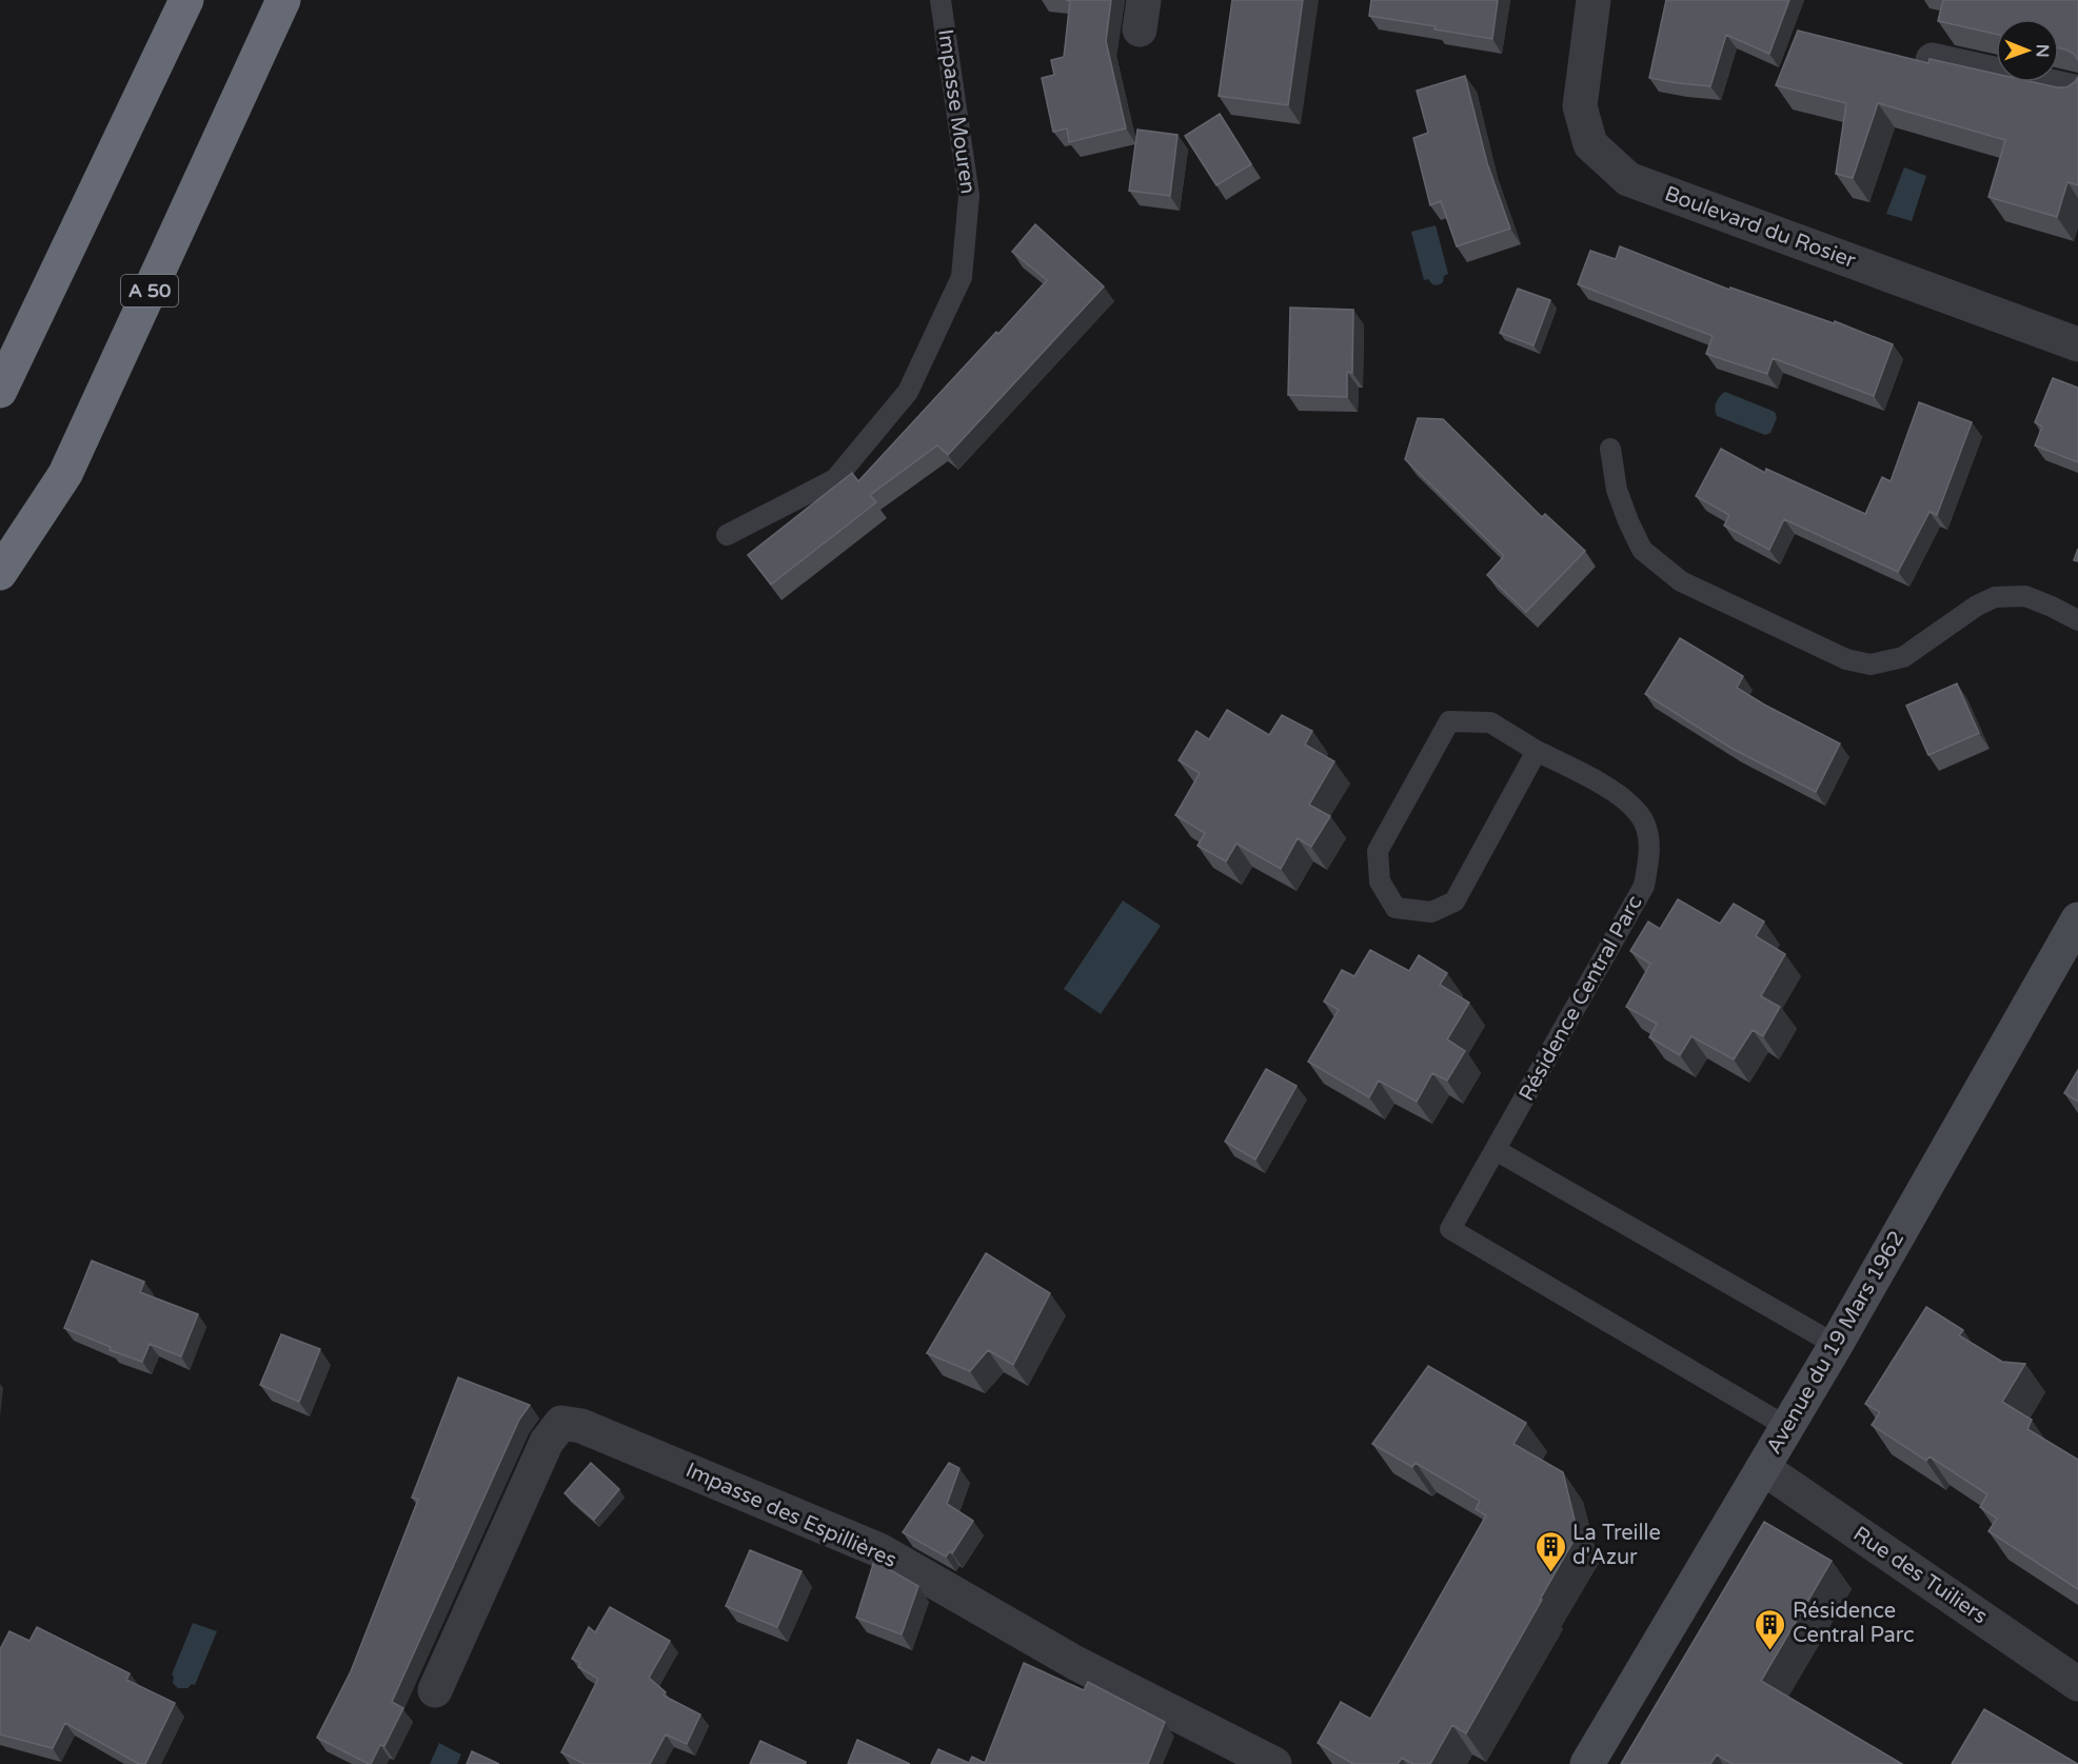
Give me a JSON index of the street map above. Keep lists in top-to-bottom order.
{
  "streets": {
    "highway": ["A 50"],
    "main road": ["Avenue du 19 Mars 1962"],
    "street": ["Boulevard du Rosier", "Impasse des Espillières", "Rue des Tuiliers"],
    "lane": ["Impasse Mouren", "Résidence Central Parc"]
  },
  "crossings": [
    ["Résidence Central Parc", "Avenue du 19 Mars 1962"],
    ["Avenue du 19 Mars 1962", "Rue des Tuiliers"]
  ],
  "places": {
    "building": ["La Treille d'Azur", "Résidence Central Parc"]
  },
  "north": "right"
}
